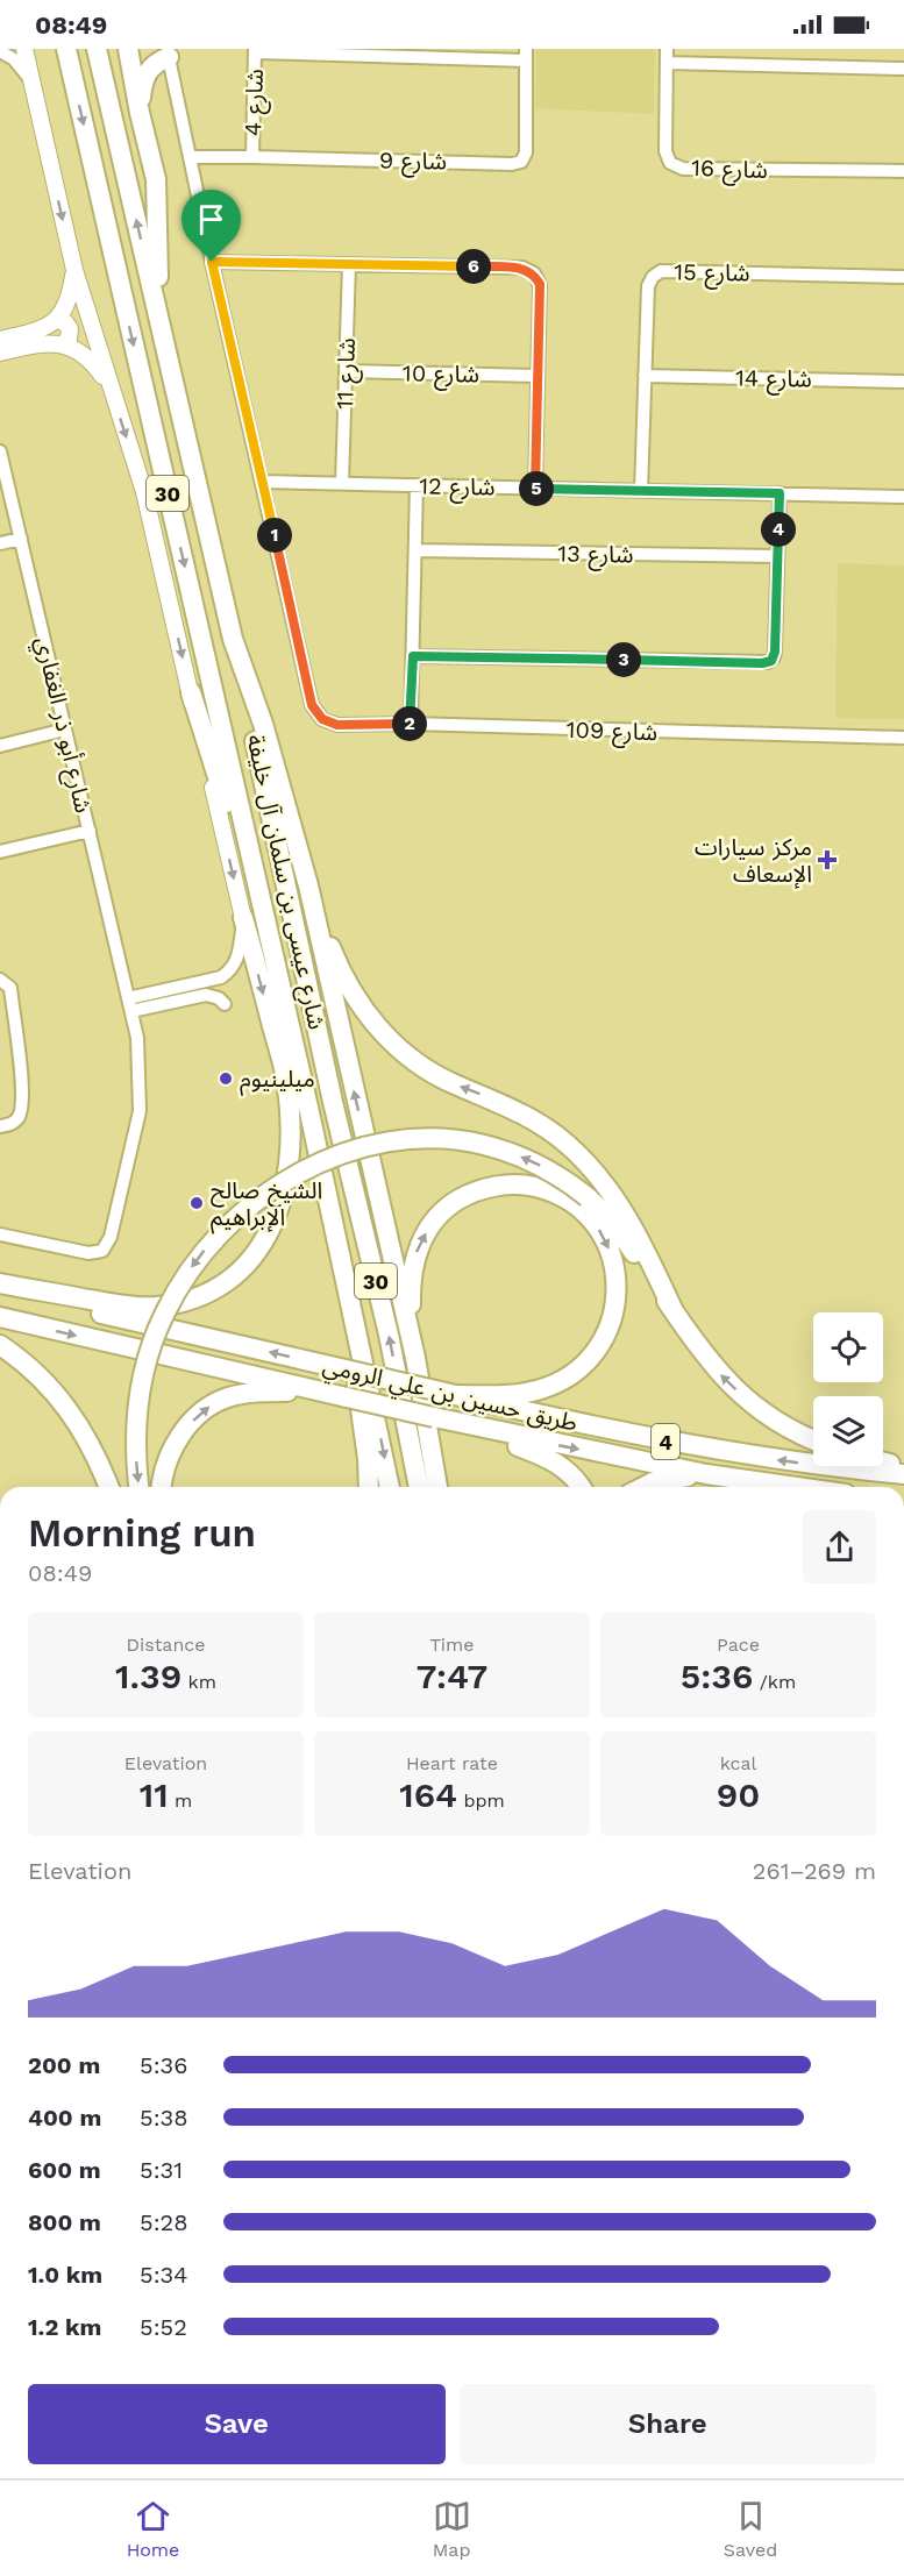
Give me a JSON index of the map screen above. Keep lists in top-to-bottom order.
{
  "streets": {
    "highway": [
      "30",
      "شارع عيسى بن سلمان آل خليفة",
      "طريق حسين بن علي الرومي",
      "4"
    ],
    "street": [
      "شارع 4",
      "شارع 9",
      "شارع 16",
      "شارع 15",
      "شارع 11",
      "شارع 10",
      "شارع 14",
      "شارع 12",
      "شارع 13",
      "شارع أبو ذر الغفاري",
      "شارع 109"
    ]
  },
  "crossings": [
    ["شارع 4", "شارع 9"],
    ["شارع 15", "شارع 14"],
    ["شارع 15", "شارع 12"],
    ["شارع 11", "شارع 10"],
    ["شارع 11", "شارع 12"],
    ["شارع 12", "شارع 109"],
    ["30", "شارع عيسى بن سلمان آل خليفة"]
  ],
  "places": {
    "health": ["مركز سيارات الإسعاف"],
    "other": ["ميلينيوم", "الشيخ صالح الإبراهيم"]
  },
  "page": {
    "status": "08:49",
    "pins": [
      "6",
      "5",
      "4",
      "1",
      "3",
      "2"
    ],
    "heading": ["Morning run", "08:49"],
    "stats": [
      ["Distance", "1.39 km"],
      ["Time", "7:47"],
      ["Pace", "5:36 /km"],
      ["Elevation", "11 m"],
      ["Heart rate", "164 bpm"],
      ["kcal", "90"]
    ],
    "chart": ["Elevation", "261–269 m"],
    "list": [
      {
        "name": "200 m",
        "note": "5:36"
      },
      {
        "name": "400 m",
        "note": "5:38"
      },
      {
        "name": "600 m",
        "note": "5:31"
      },
      {
        "name": "800 m",
        "note": "5:28"
      },
      {
        "name": "1.0 km",
        "note": "5:34"
      },
      {
        "name": "1.2 km",
        "note": "5:52"
      }
    ],
    "buttons": ["Save", "Share"],
    "tabs": ["Home", "Map", "Saved"]
  }
}
